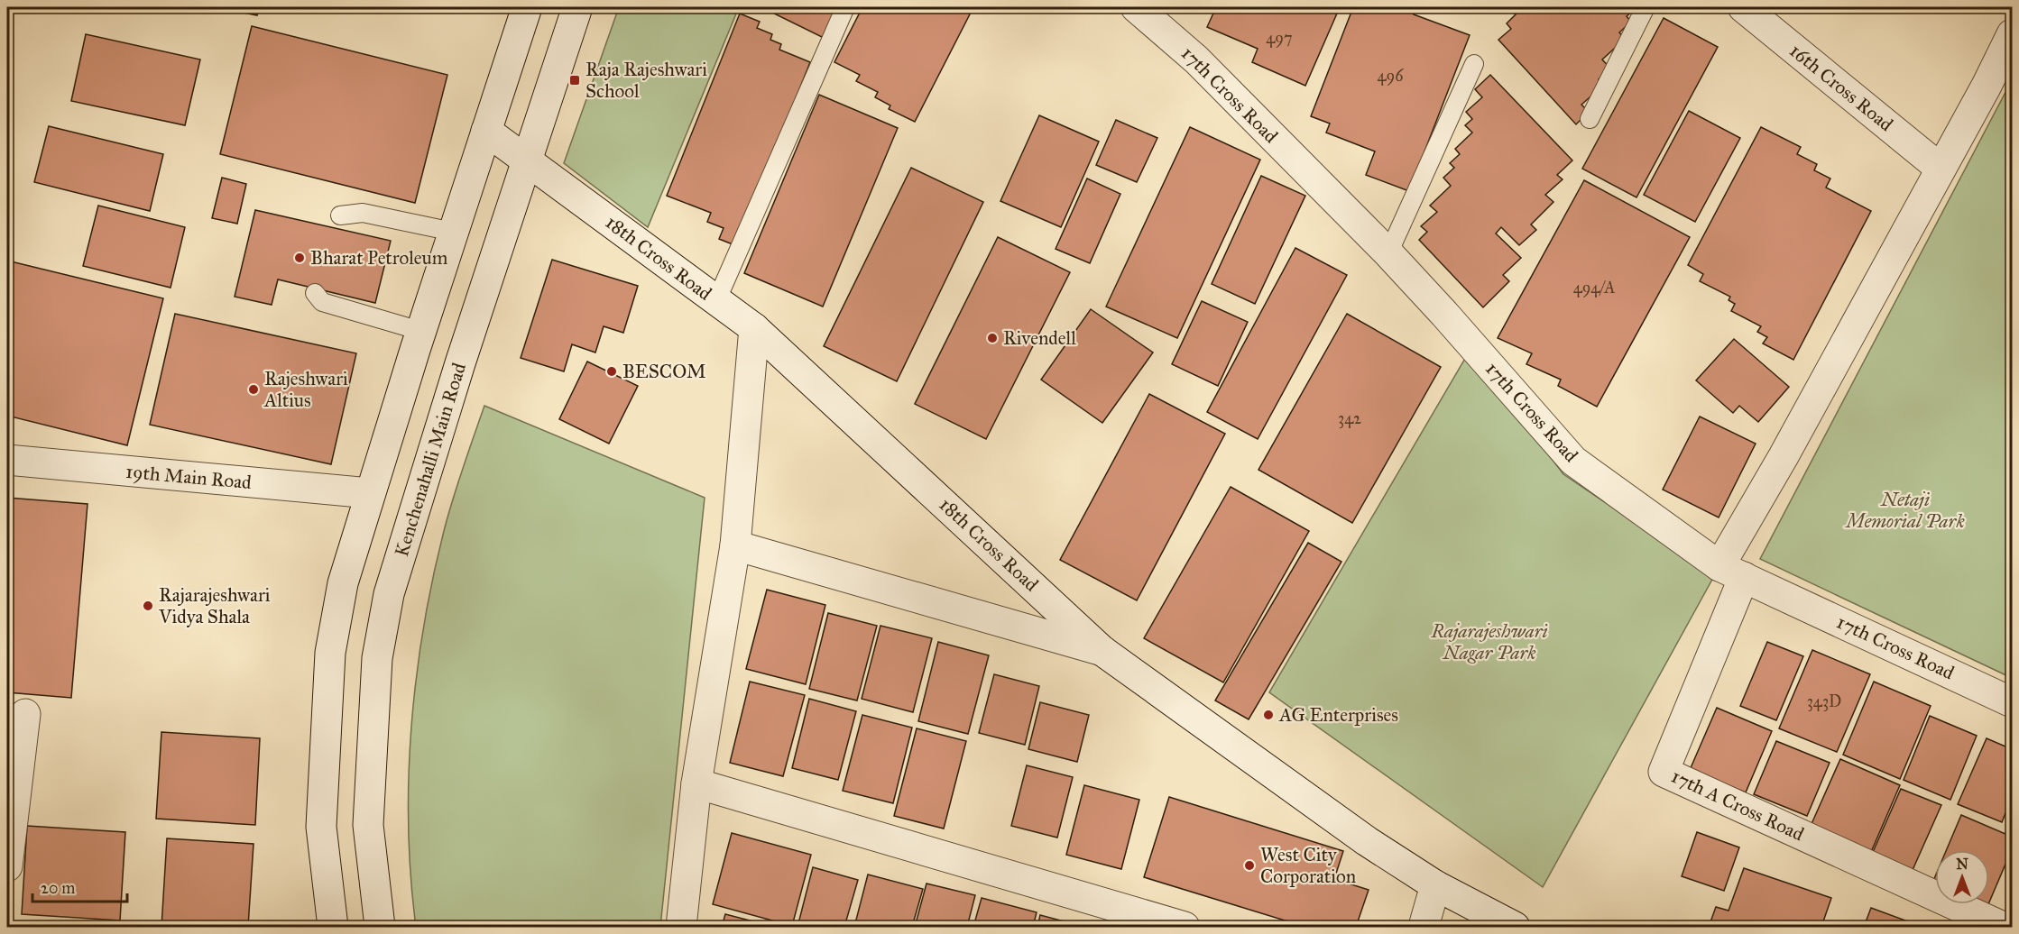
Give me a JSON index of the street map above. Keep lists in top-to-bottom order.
{
  "streets": {
    "street": [
      "16th Cross Road",
      "17th Cross Road",
      "18th Cross Road",
      "Kenchenahalli Main Road",
      "19th Main Road",
      "17th A Cross Road"
    ]
  },
  "crossings": [
    ["17th Cross Road", "17th A Cross Road"],
    ["18th Cross Road", "Kenchenahalli Main Road"]
  ],
  "parks": ["Netaji Memorial Park", "Rajarajeshwari Nagar Park"],
  "places": {
    "transit": ["Raja Rajeshwari School"],
    "other": [
      "Bharat Petroleum",
      "Rivendell",
      "BESCOM",
      "Rajeshwari Altius",
      "Rajarajeshwari Vidya Shala",
      "AG Enterprises",
      "West City Corporation"
    ]
  },
  "house_numbers": [
    "497",
    "496",
    "494/A",
    "342",
    "343D"
  ],
  "scale_bar": "20 m",
  "north": "top"
}
